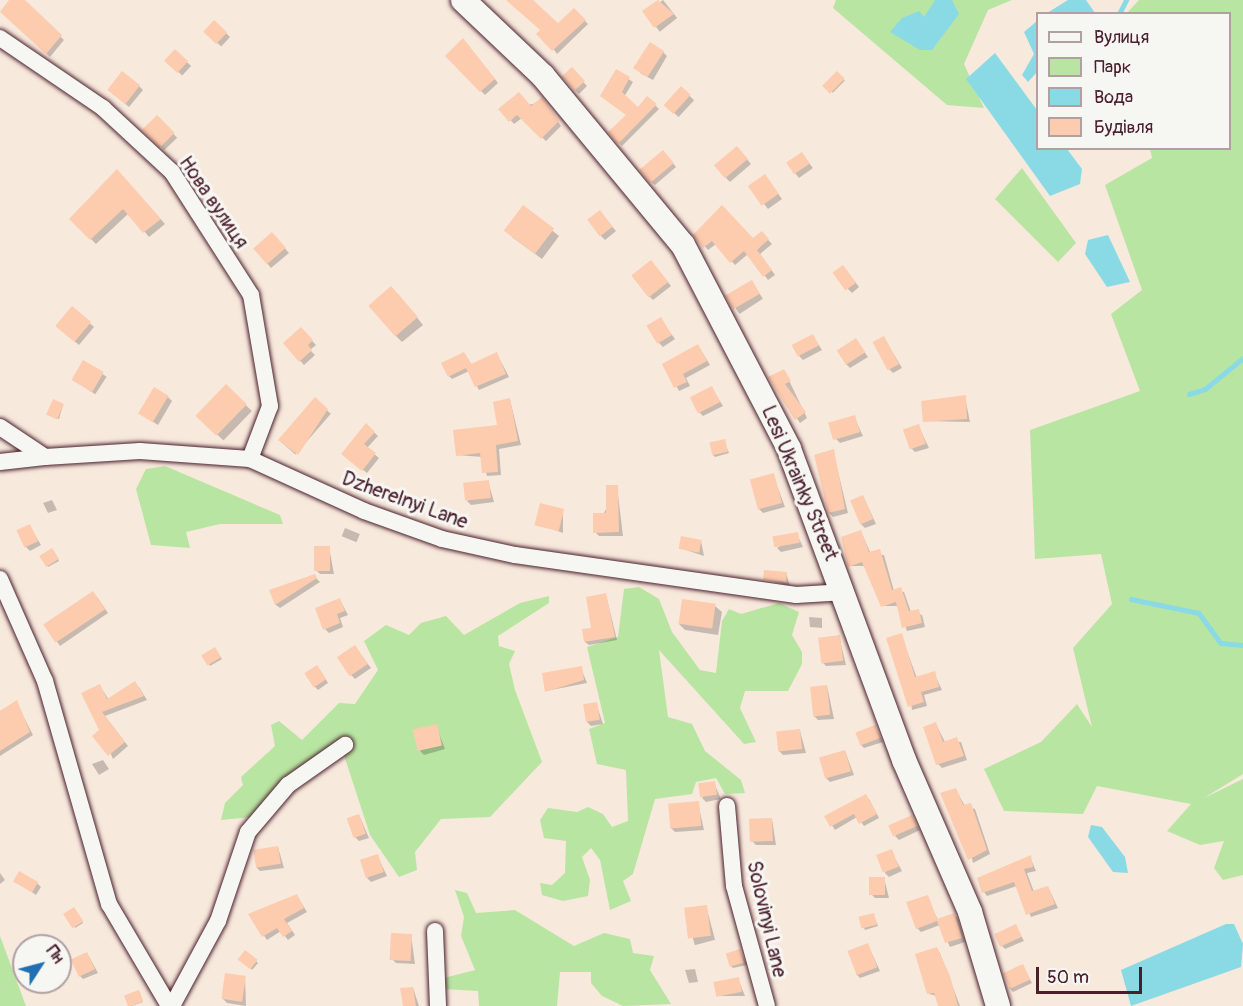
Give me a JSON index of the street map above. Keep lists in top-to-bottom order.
{
  "streets": {
    "street": [
      "Нова вулиця",
      "Lesi Ukrainky Street",
      "Dzherelnyi Lane",
      "Solovinyi Lane"
    ]
  },
  "crossings": [
    ["Нова вулиця", "Dzherelnyi Lane"],
    ["Lesi Ukrainky Street", "Dzherelnyi Lane"]
  ],
  "legend": [
    "Вулиця",
    "Парк",
    "Вода",
    "Будівля"
  ],
  "scale_bar": "50 m",
  "north": "top right"
}
